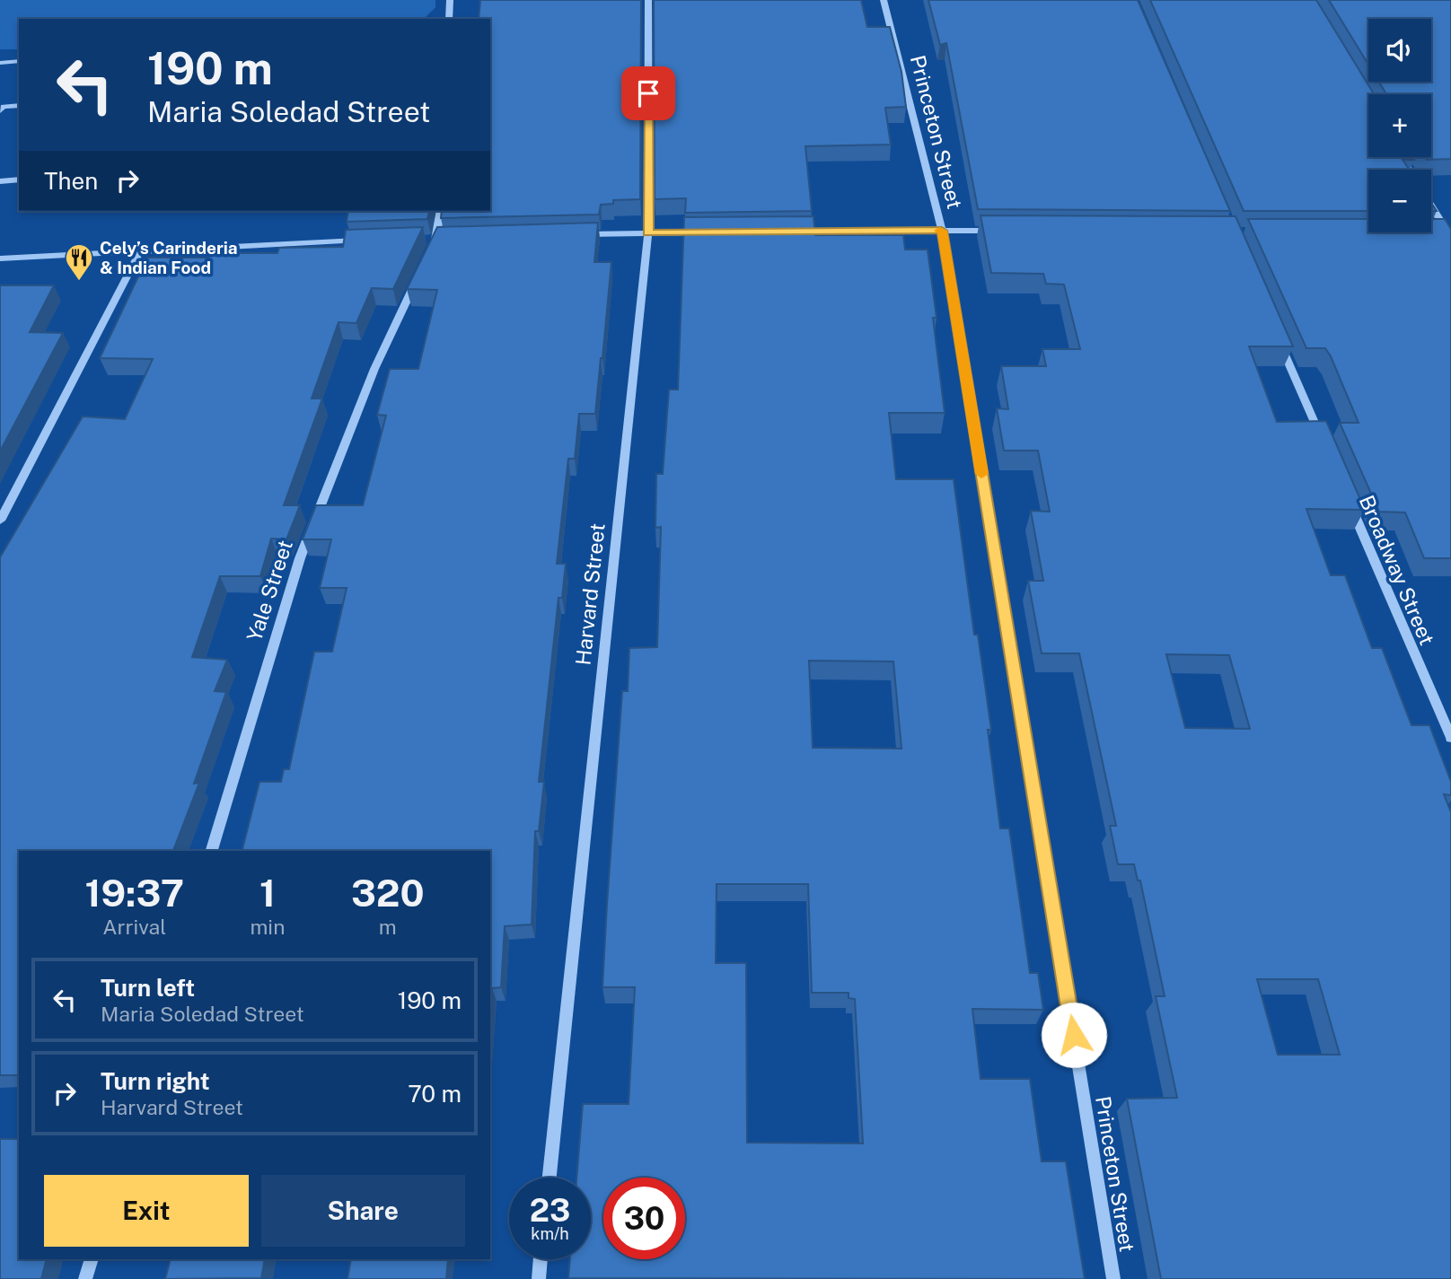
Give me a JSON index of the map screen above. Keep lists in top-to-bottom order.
{
  "streets": {
    "street": [
      "Princeton Street",
      "Broadway Street",
      "Yale Street",
      "Harvard Street"
    ]
  },
  "places": {
    "restaurant": ["Cely’s Carinderia & Indian Food"]
  },
  "page": {
    "map_buttons": ["+", "−"],
    "turn": ["190 m", "Maria Soledad Street"],
    "then": "Then",
    "eta": [
      "19:37",
      "Arrival",
      "1",
      "min",
      "320",
      "m"
    ],
    "list": [
      {
        "name": "Turn left",
        "note": "Maria Soledad Street",
        "value": "190 m"
      },
      {
        "name": "Turn right",
        "note": "Harvard Street",
        "value": "70 m"
      }
    ],
    "buttons": ["Exit", "Share"],
    "speed": "23 km/h",
    "limit": "30"
  }
}
